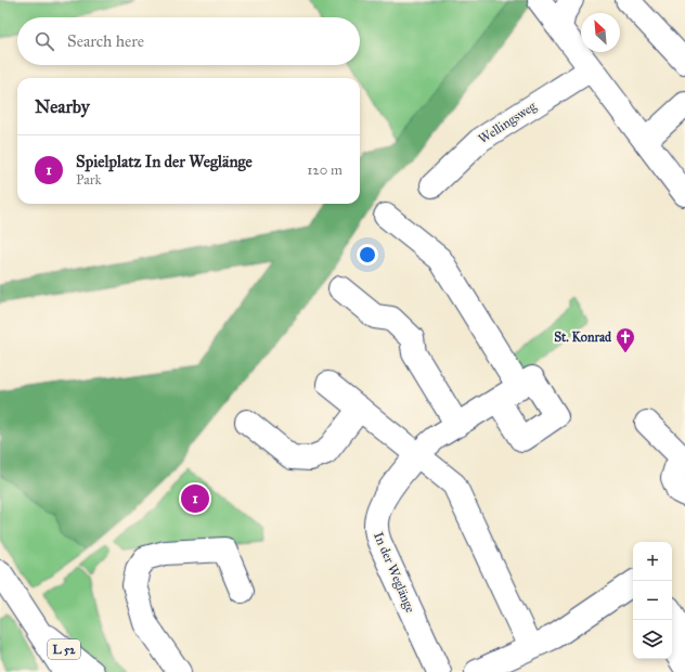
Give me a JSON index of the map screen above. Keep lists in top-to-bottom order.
{
  "streets": {
    "street": ["Wellingsweg", "In der Weglänge", "L 52"]
  },
  "places": {
    "church": ["St. Konrad"]
  },
  "north": "top left",
  "page": {
    "search": "Search here",
    "heading": "Nearby",
    "list": [
      {
        "mark": "1",
        "name": "Spielplatz In der Weglänge",
        "note": "Park",
        "value": "120 m"
      }
    ],
    "pins": "1",
    "map_buttons": ["+", "−"]
  }
}
